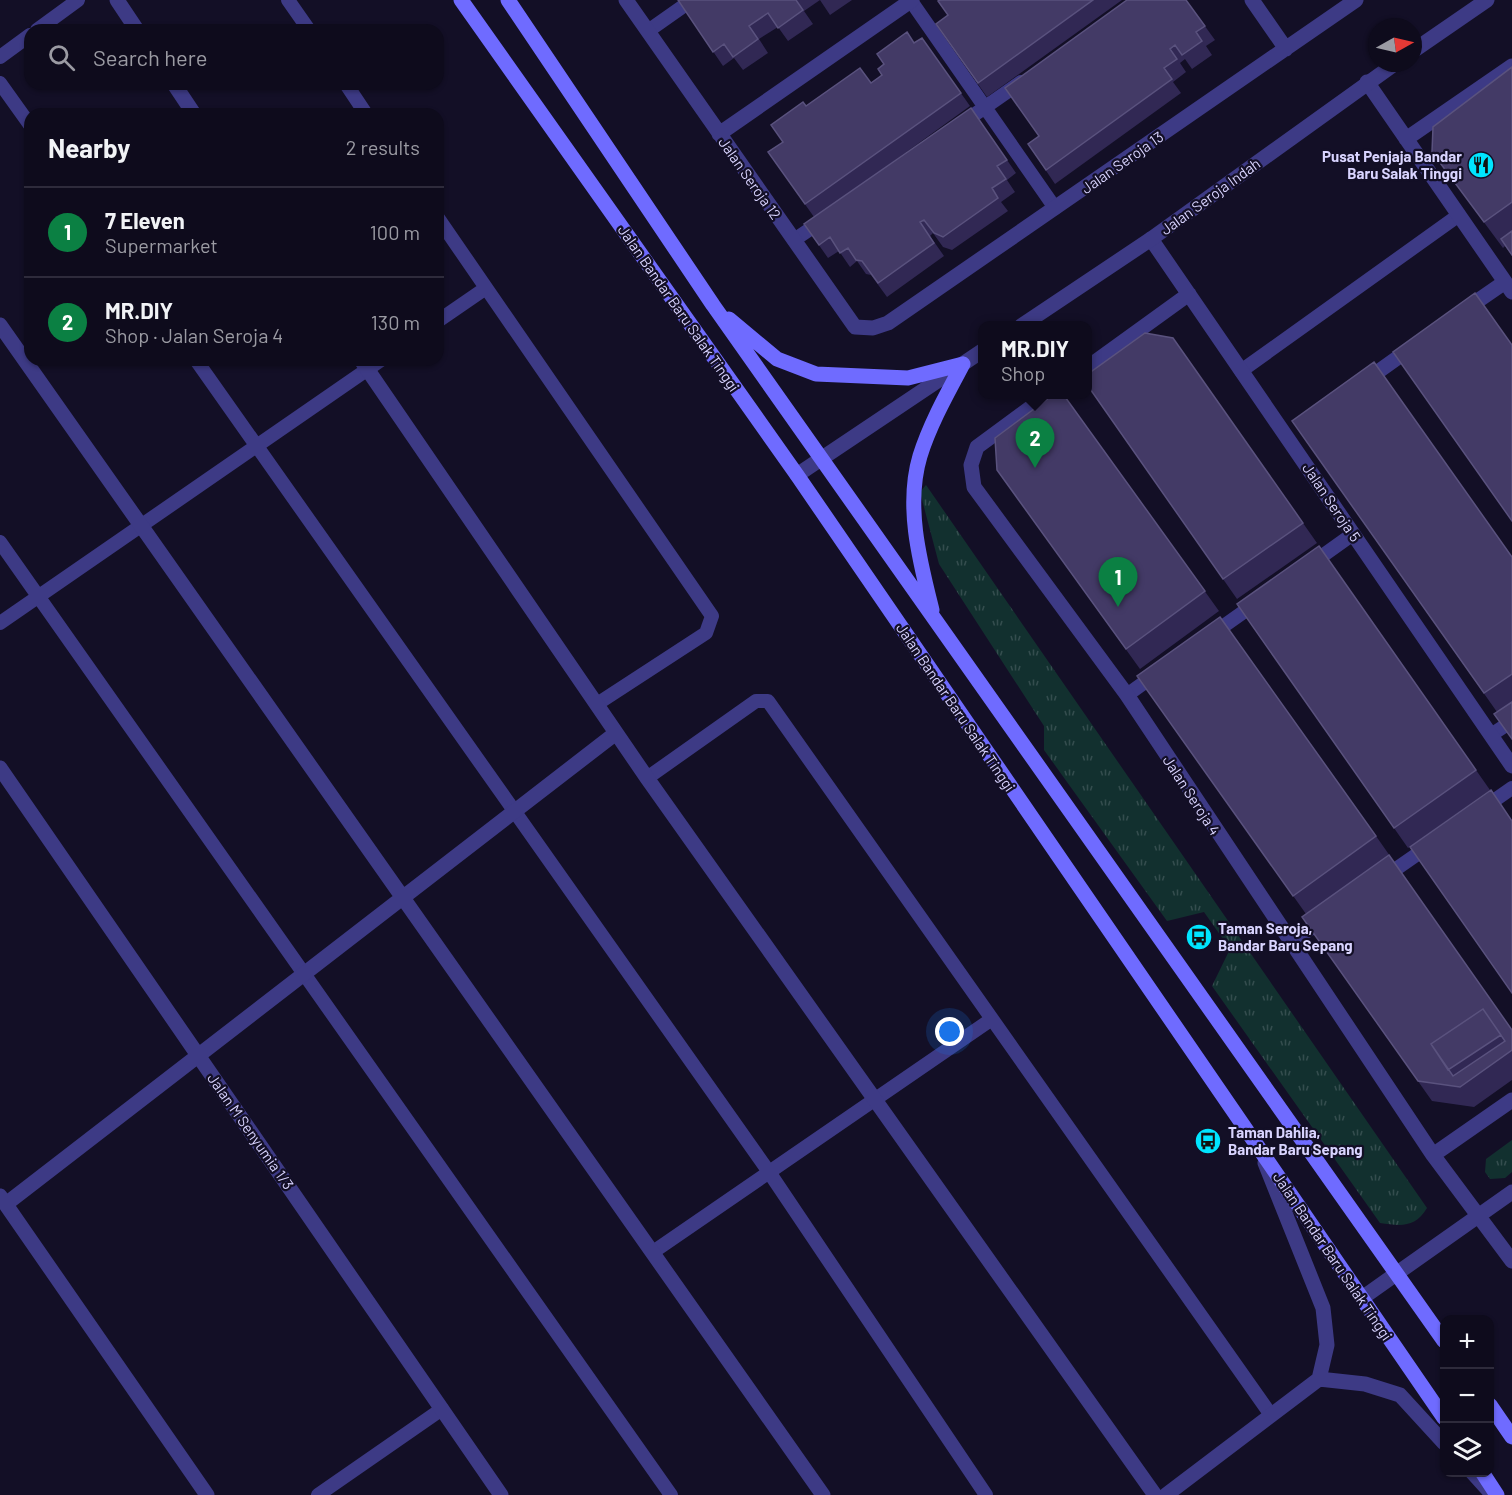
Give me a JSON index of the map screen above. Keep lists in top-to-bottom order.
{
  "streets": {
    "main road": ["Jalan Bandar Baru Salak Tinggi"],
    "street": [
      "Jalan Seroja 13",
      "Jalan Seroja 12",
      "Jalan Seroja Indah",
      "Jalan Seroja 5",
      "Jalan Seroja 4",
      "Jalan M Senyumia 1/3"
    ]
  },
  "crossings": [
    ["Jalan Seroja 13", "Jalan Seroja 12"],
    ["Jalan Seroja Indah", "Jalan Seroja 5"]
  ],
  "places": {
    "restaurant": ["Pusat Penjaja Bandar Baru Salak Tinggi"],
    "bus stop": ["Taman Seroja, Bandar Baru Sepang", "Taman Dahlia, Bandar Baru Sepang"]
  },
  "north": "right",
  "page": {
    "search": "Search here",
    "heading": ["Nearby", "2 results"],
    "list": [
      {
        "mark": "1",
        "name": "7 Eleven",
        "note": "Supermarket",
        "value": "100 m"
      },
      {
        "mark": "2",
        "name": "MR.DIY",
        "note": "Shop · Jalan Seroja 4",
        "value": "130 m"
      }
    ],
    "popup": ["MR.DIY", "Shop"],
    "pins": ["2", "1"],
    "map_buttons": ["+", "−"]
  }
}
